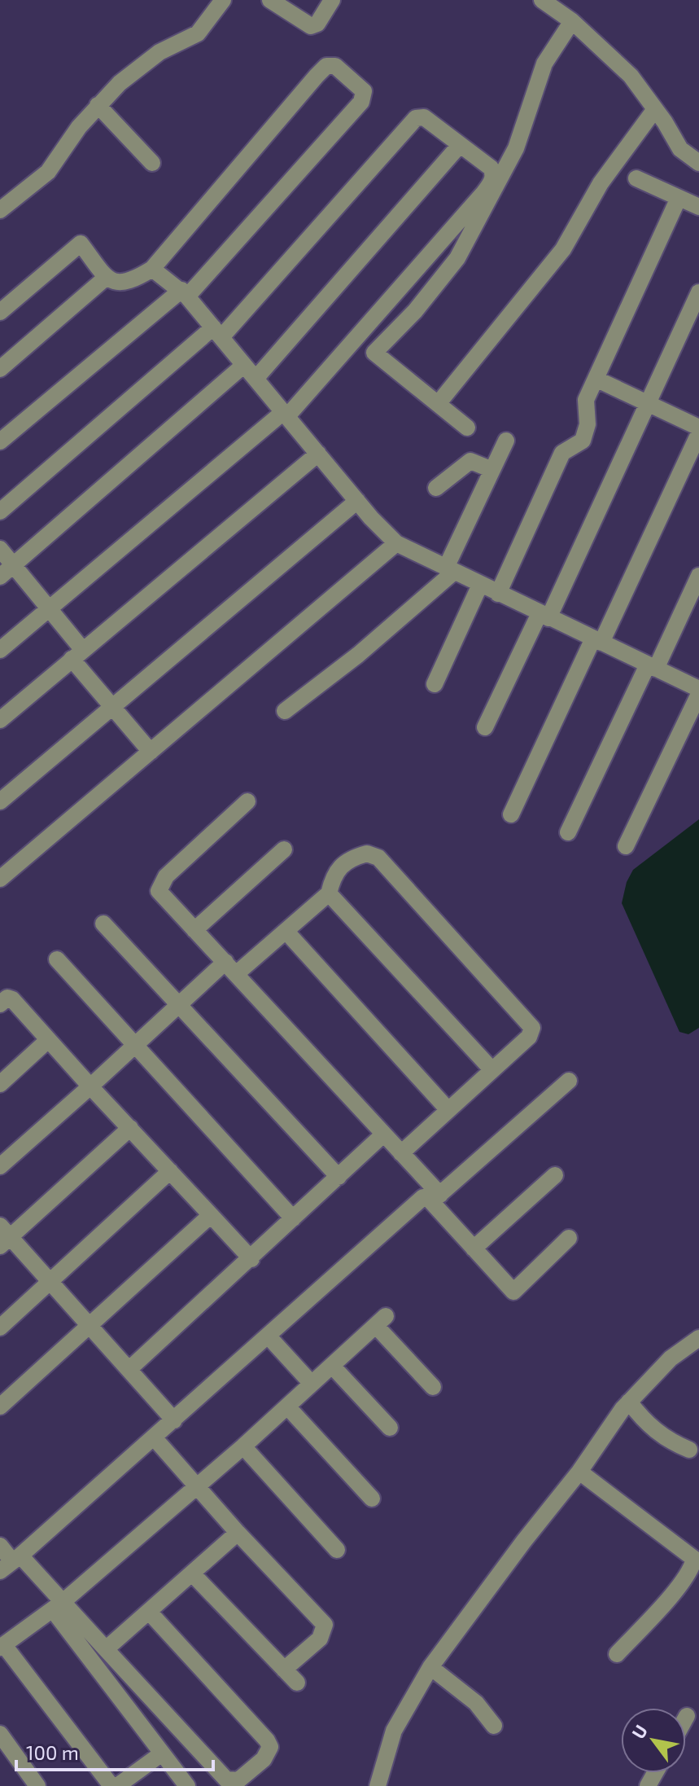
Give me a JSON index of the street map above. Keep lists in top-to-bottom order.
{
  "scale_bar": "100 m",
  "north": "top left"
}
